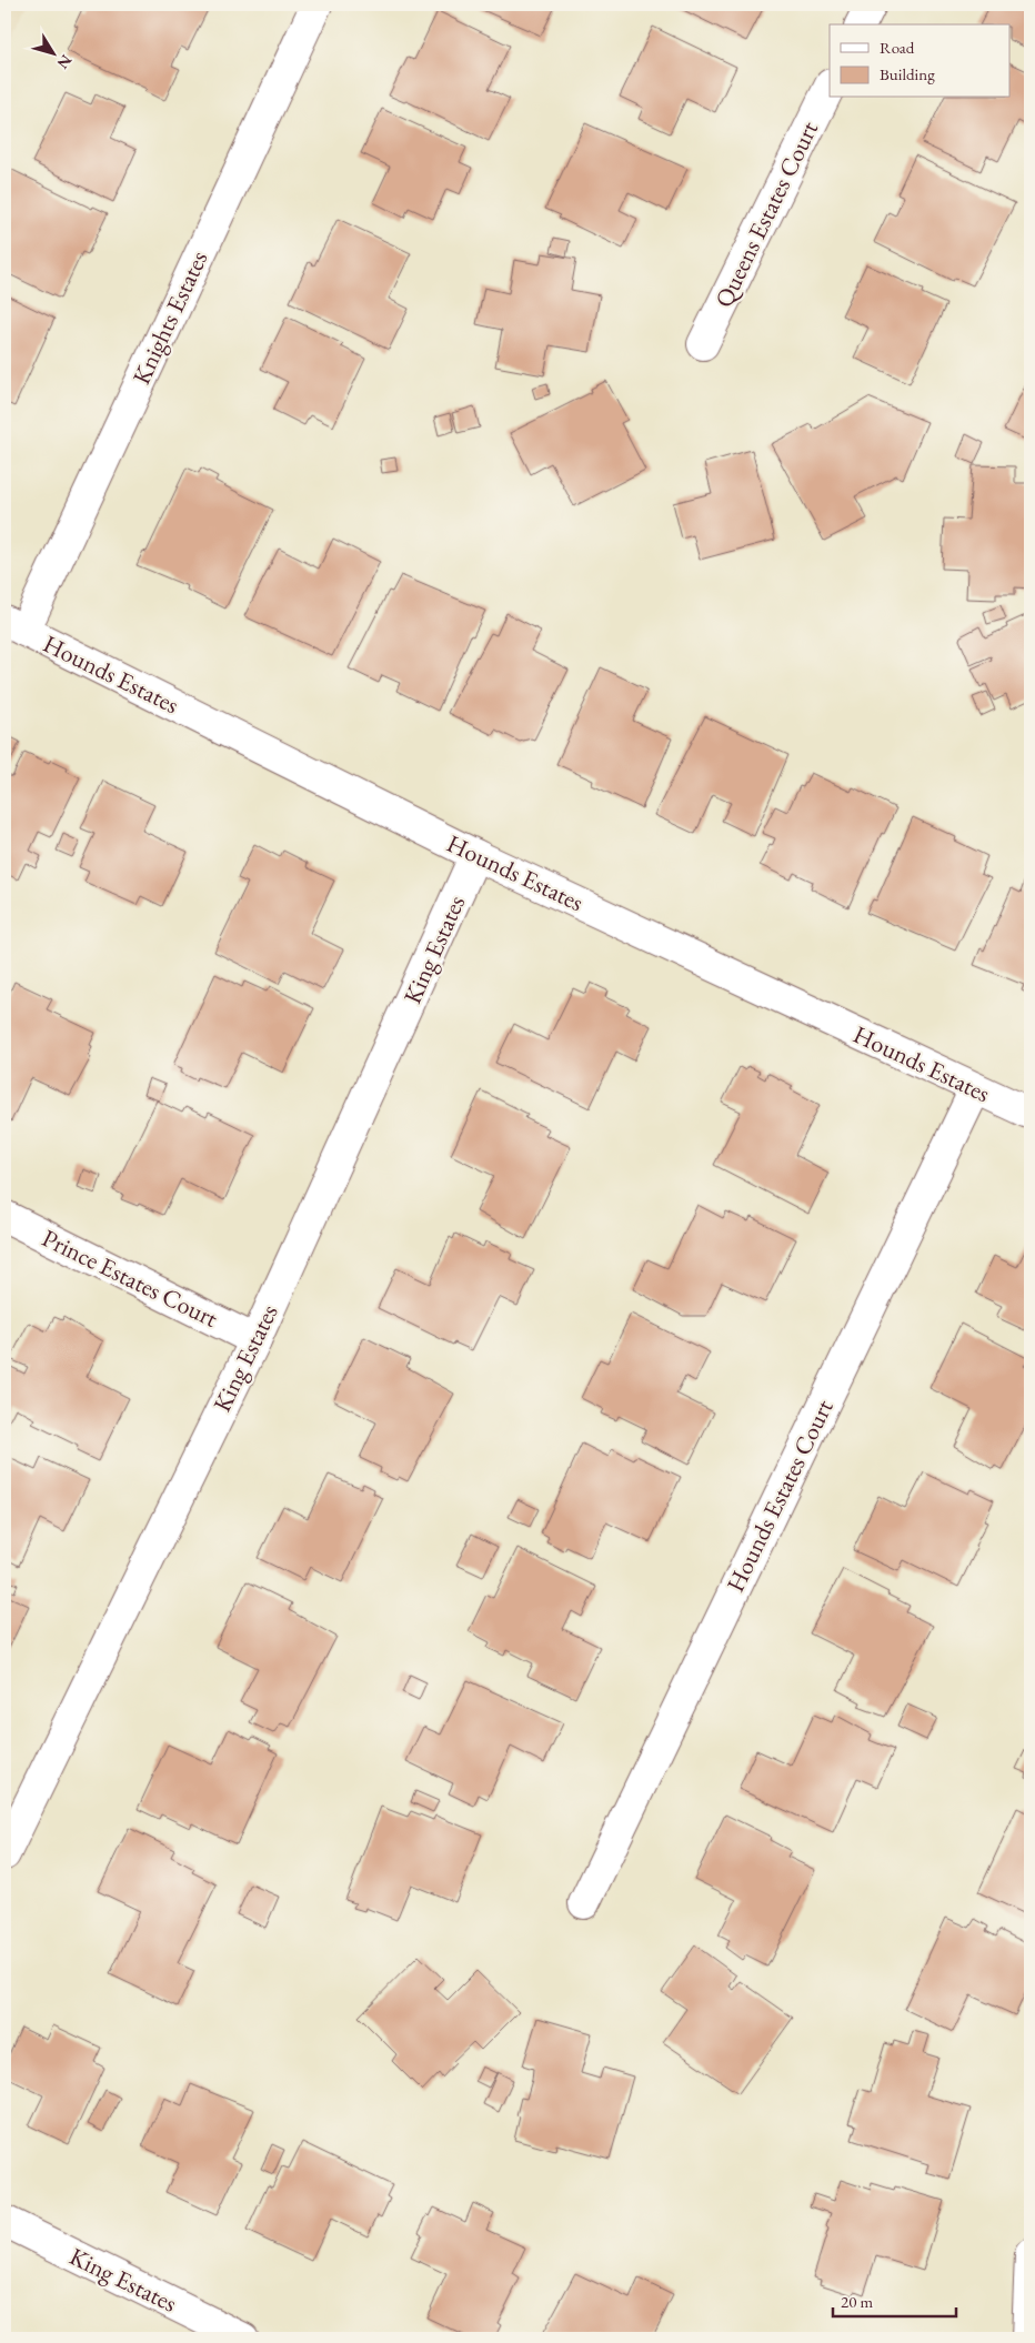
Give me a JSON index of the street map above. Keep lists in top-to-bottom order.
{
  "streets": {
    "street": [
      "Queens Estates Court",
      "Knights Estates",
      "Hounds Estates",
      "King Estates",
      "Prince Estates Court",
      "Hounds Estates Court"
    ]
  },
  "crossings": [
    ["Knights Estates", "Hounds Estates"],
    ["Hounds Estates", "King Estates"],
    ["Hounds Estates", "Hounds Estates Court"],
    ["King Estates", "Prince Estates Court"]
  ],
  "legend": ["Road", "Building"],
  "scale_bar": "20 m",
  "north": "bottom right"
}
